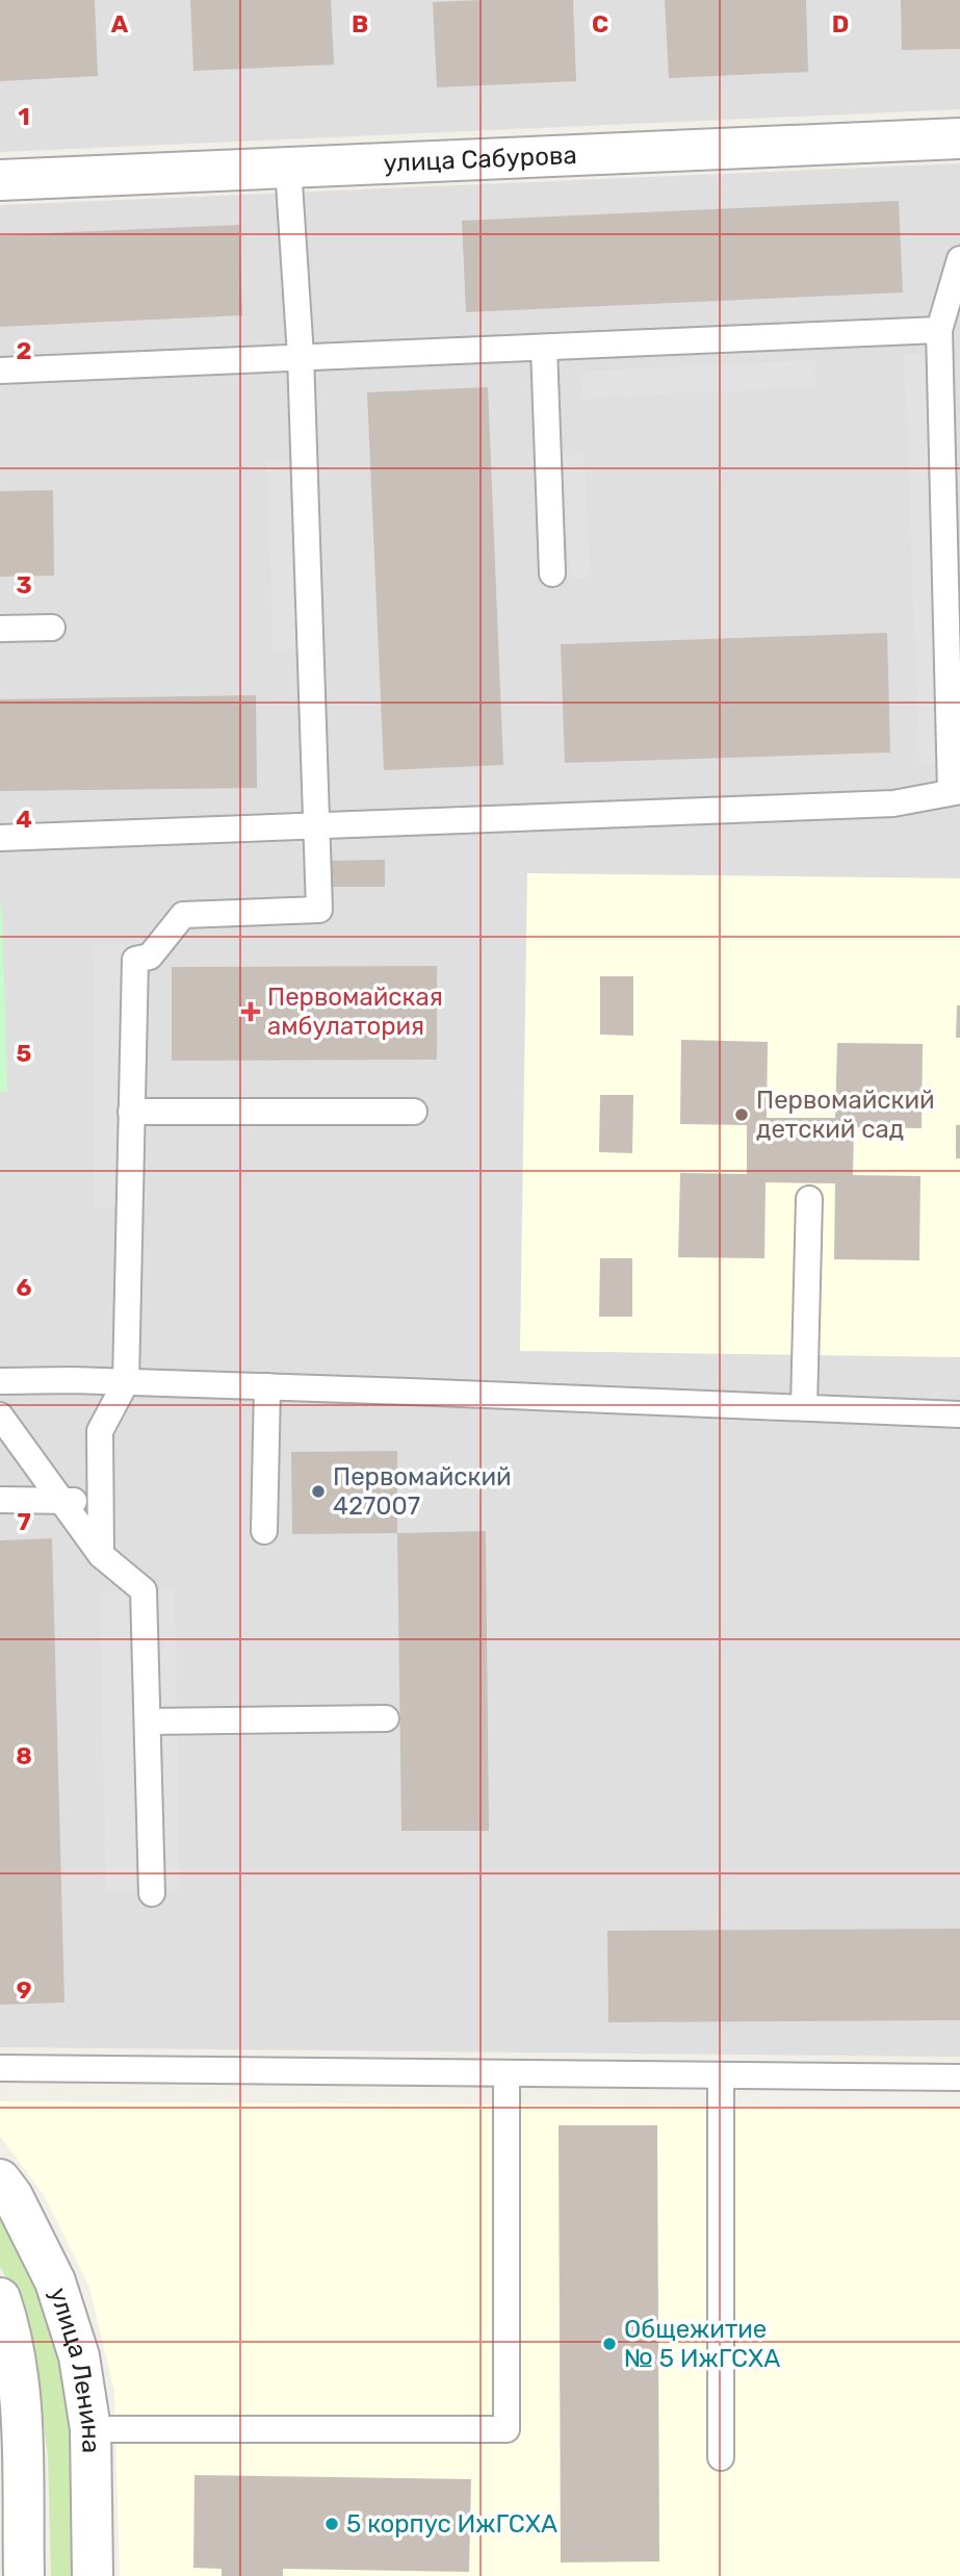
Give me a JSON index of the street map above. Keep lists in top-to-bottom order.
{
  "streets": {
    "street": ["улица Сабурова", "улица Ленина"]
  },
  "places": {
    "health": ["Первомайская амбулатория"],
    "other": [
      "Первомайский детский сад",
      "Первомайский 427007",
      "Общежитие № 5 ИжГСХА",
      "5 корпус ИжГСХА"
    ]
  },
  "grid": {
    "columns": [
      "A",
      "B",
      "C",
      "D"
    ],
    "rows": [
      "1",
      "2",
      "3",
      "4",
      "5",
      "6",
      "7",
      "8",
      "9"
    ]
  }
}
